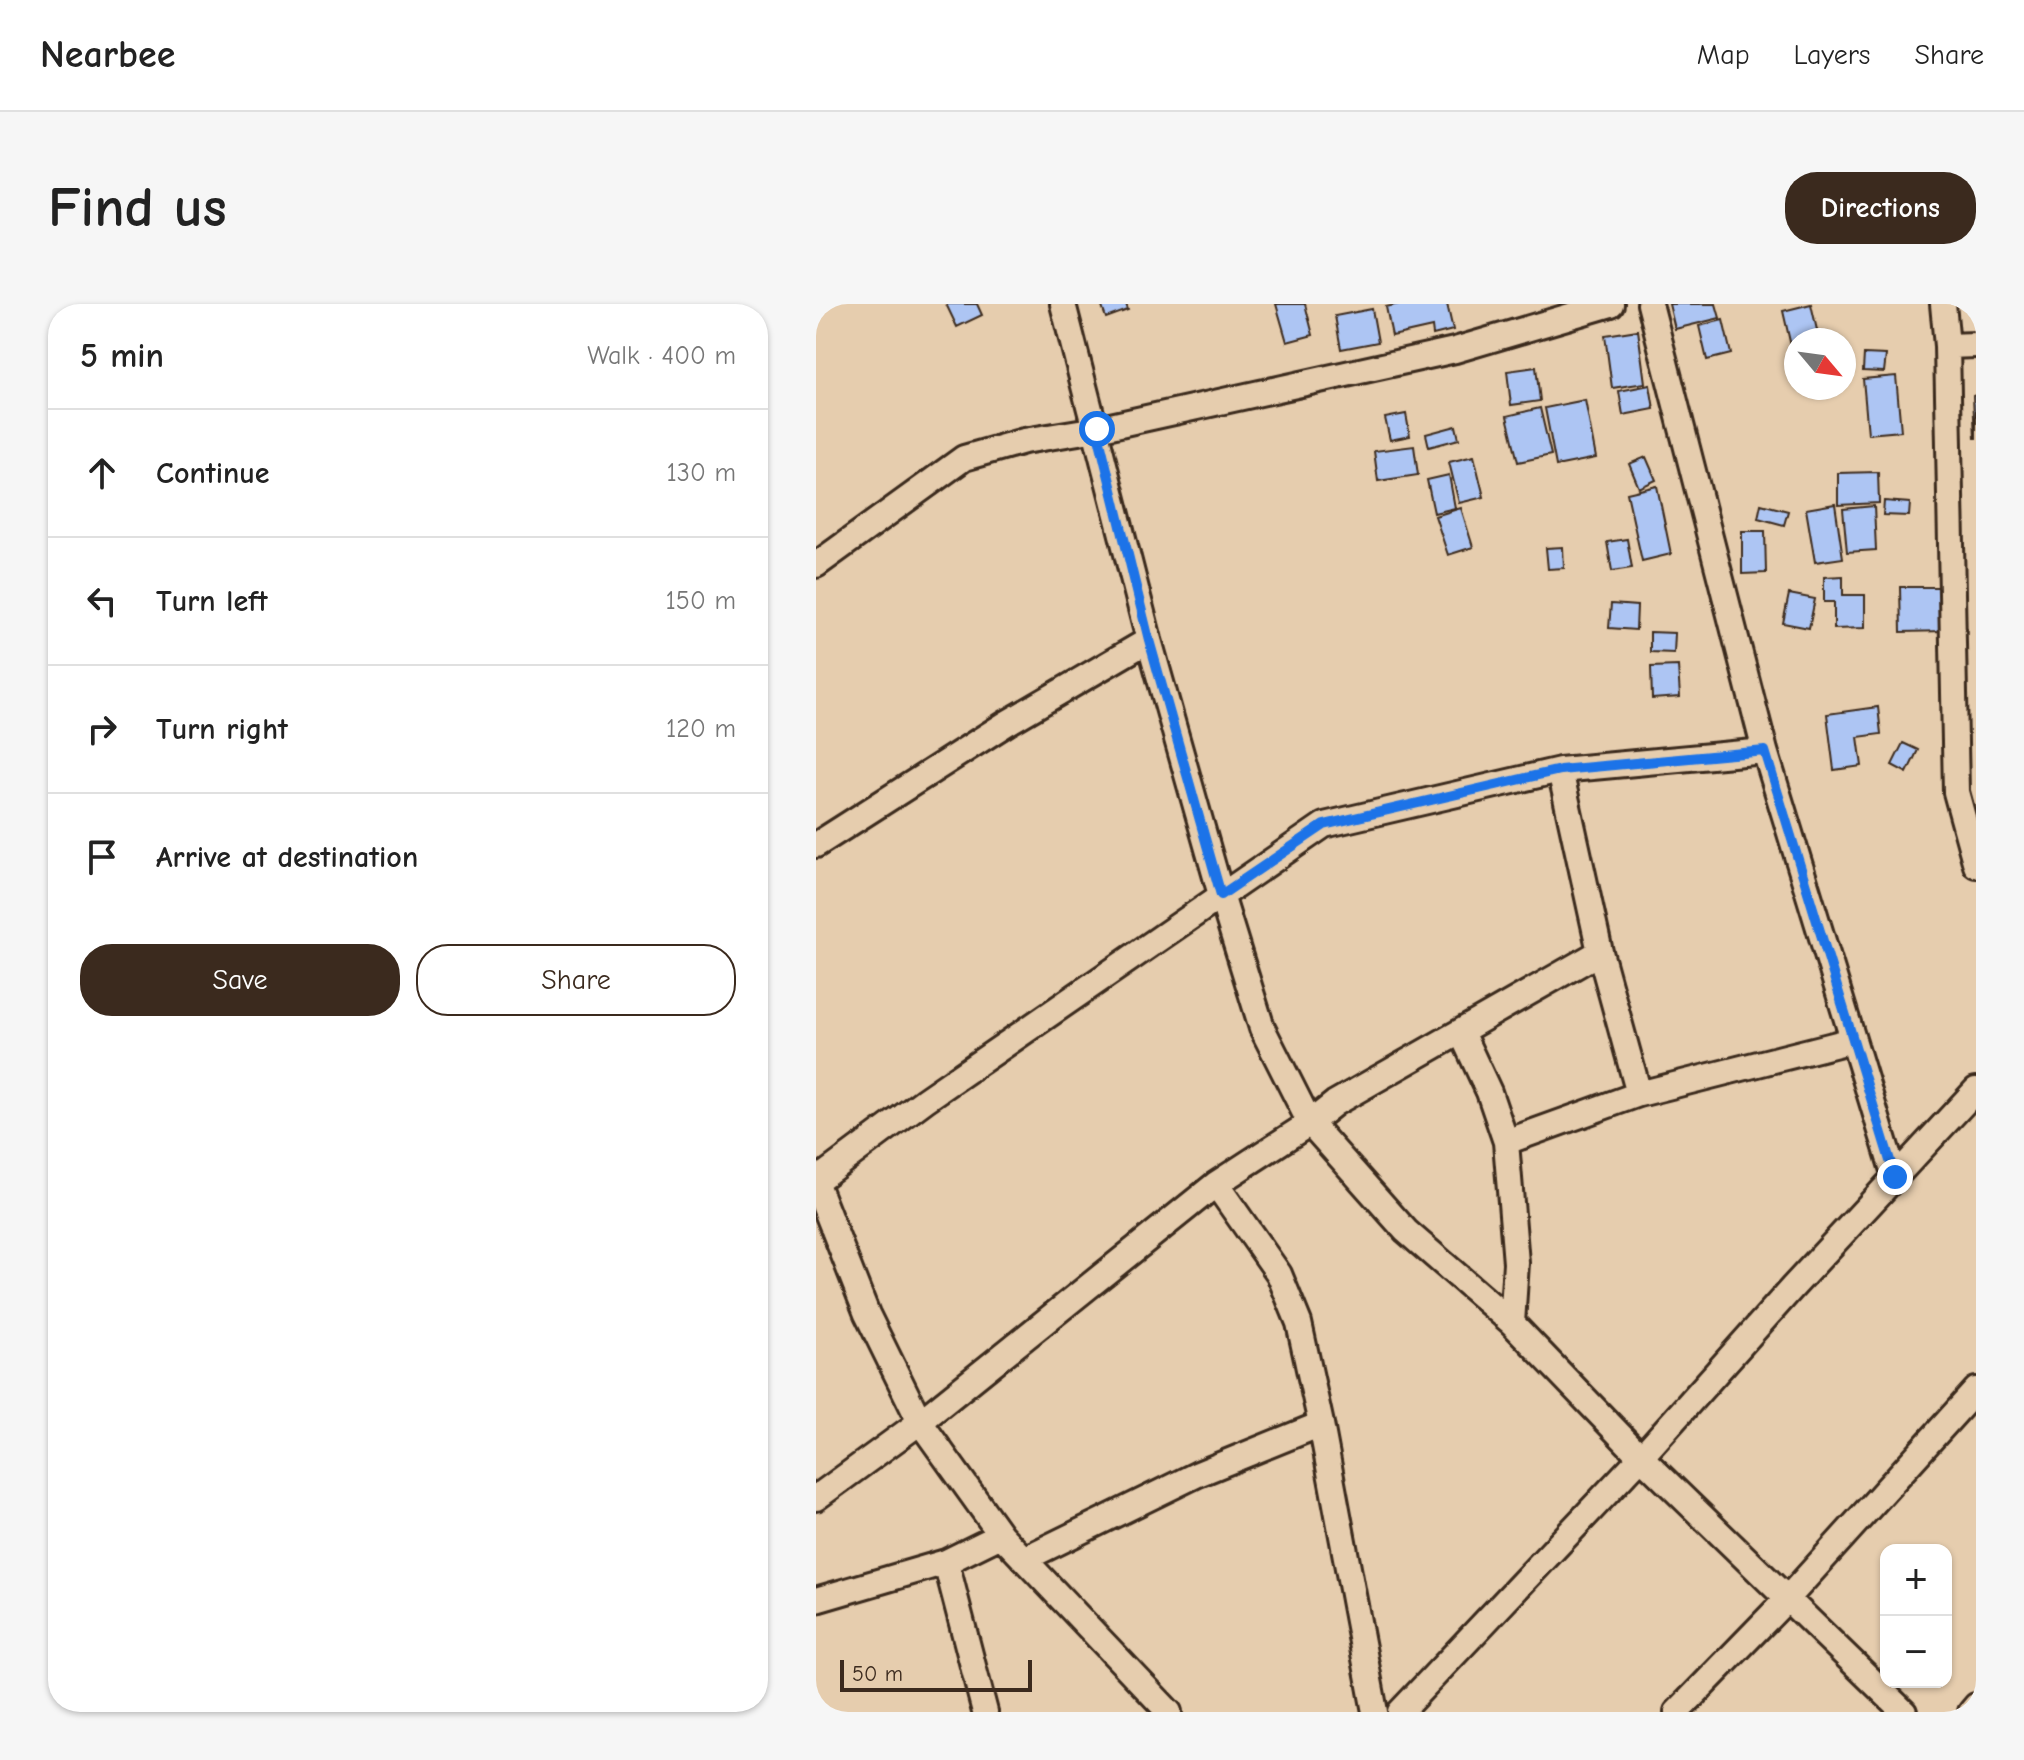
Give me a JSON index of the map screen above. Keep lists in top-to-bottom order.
{
  "scale_bar": "50 m",
  "north": "bottom right",
  "page": {
    "header": "Nearbee",
    "nav": ["Map", "Layers", "Share"],
    "buttons": [
      "Directions",
      ["Save", "Share"]
    ],
    "title": "Find us",
    "heading": ["5 min", "Walk · 400 m"],
    "list": [
      ["Continue", "130 m"],
      ["Turn left", "150 m"],
      ["Turn right", "120 m"],
      "Arrive at destination"
    ],
    "map_buttons": ["+", "−"],
    "scale": "50 m"
  }
}
